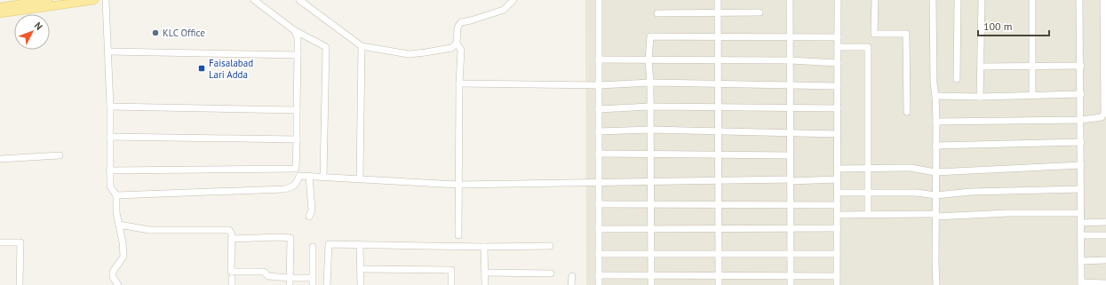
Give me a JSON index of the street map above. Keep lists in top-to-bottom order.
{
  "places": {
    "other": ["KLC Office"],
    "transit": ["Faisalabad Lari Adda"]
  },
  "scale_bar": "100 m",
  "north": "top right"
}
